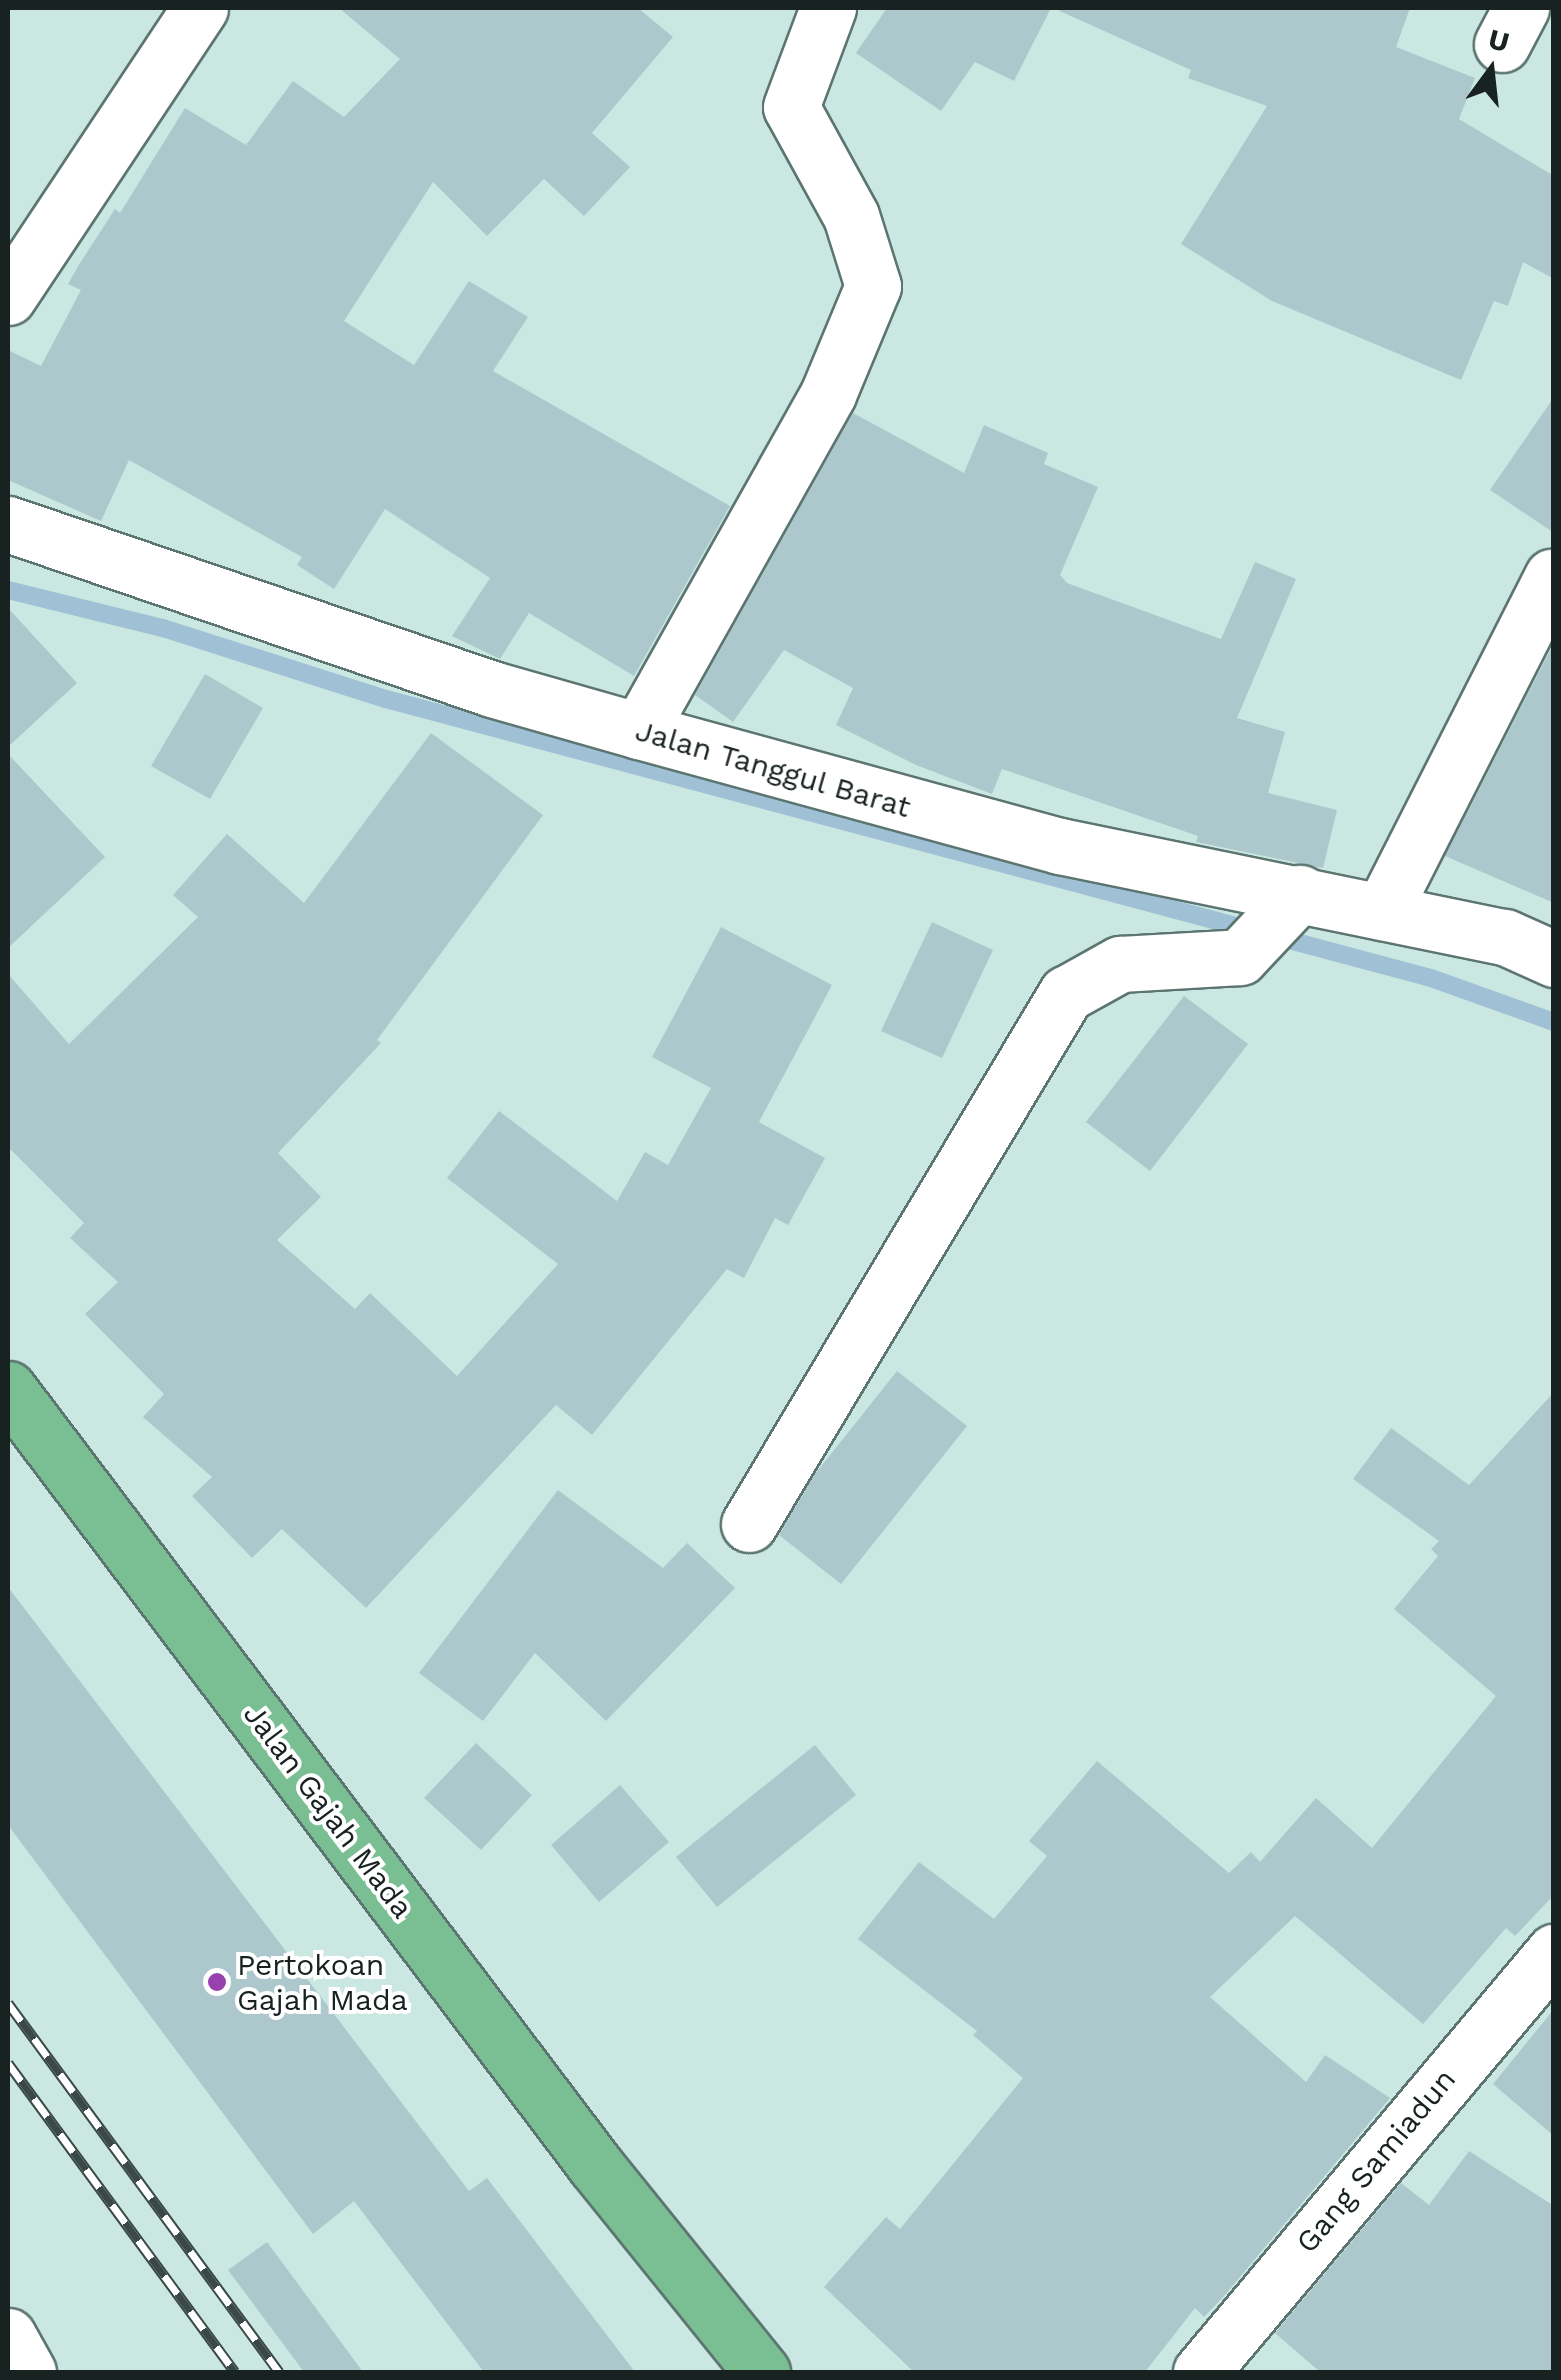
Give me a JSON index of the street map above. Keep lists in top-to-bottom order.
{
  "streets": {
    "highway": ["Jalan Gajah Mada"],
    "street": ["Jalan Tanggul Barat", "Gang Samiadun"]
  },
  "places": ["Pertokoan Gajah Mada"],
  "north": "top"
}
